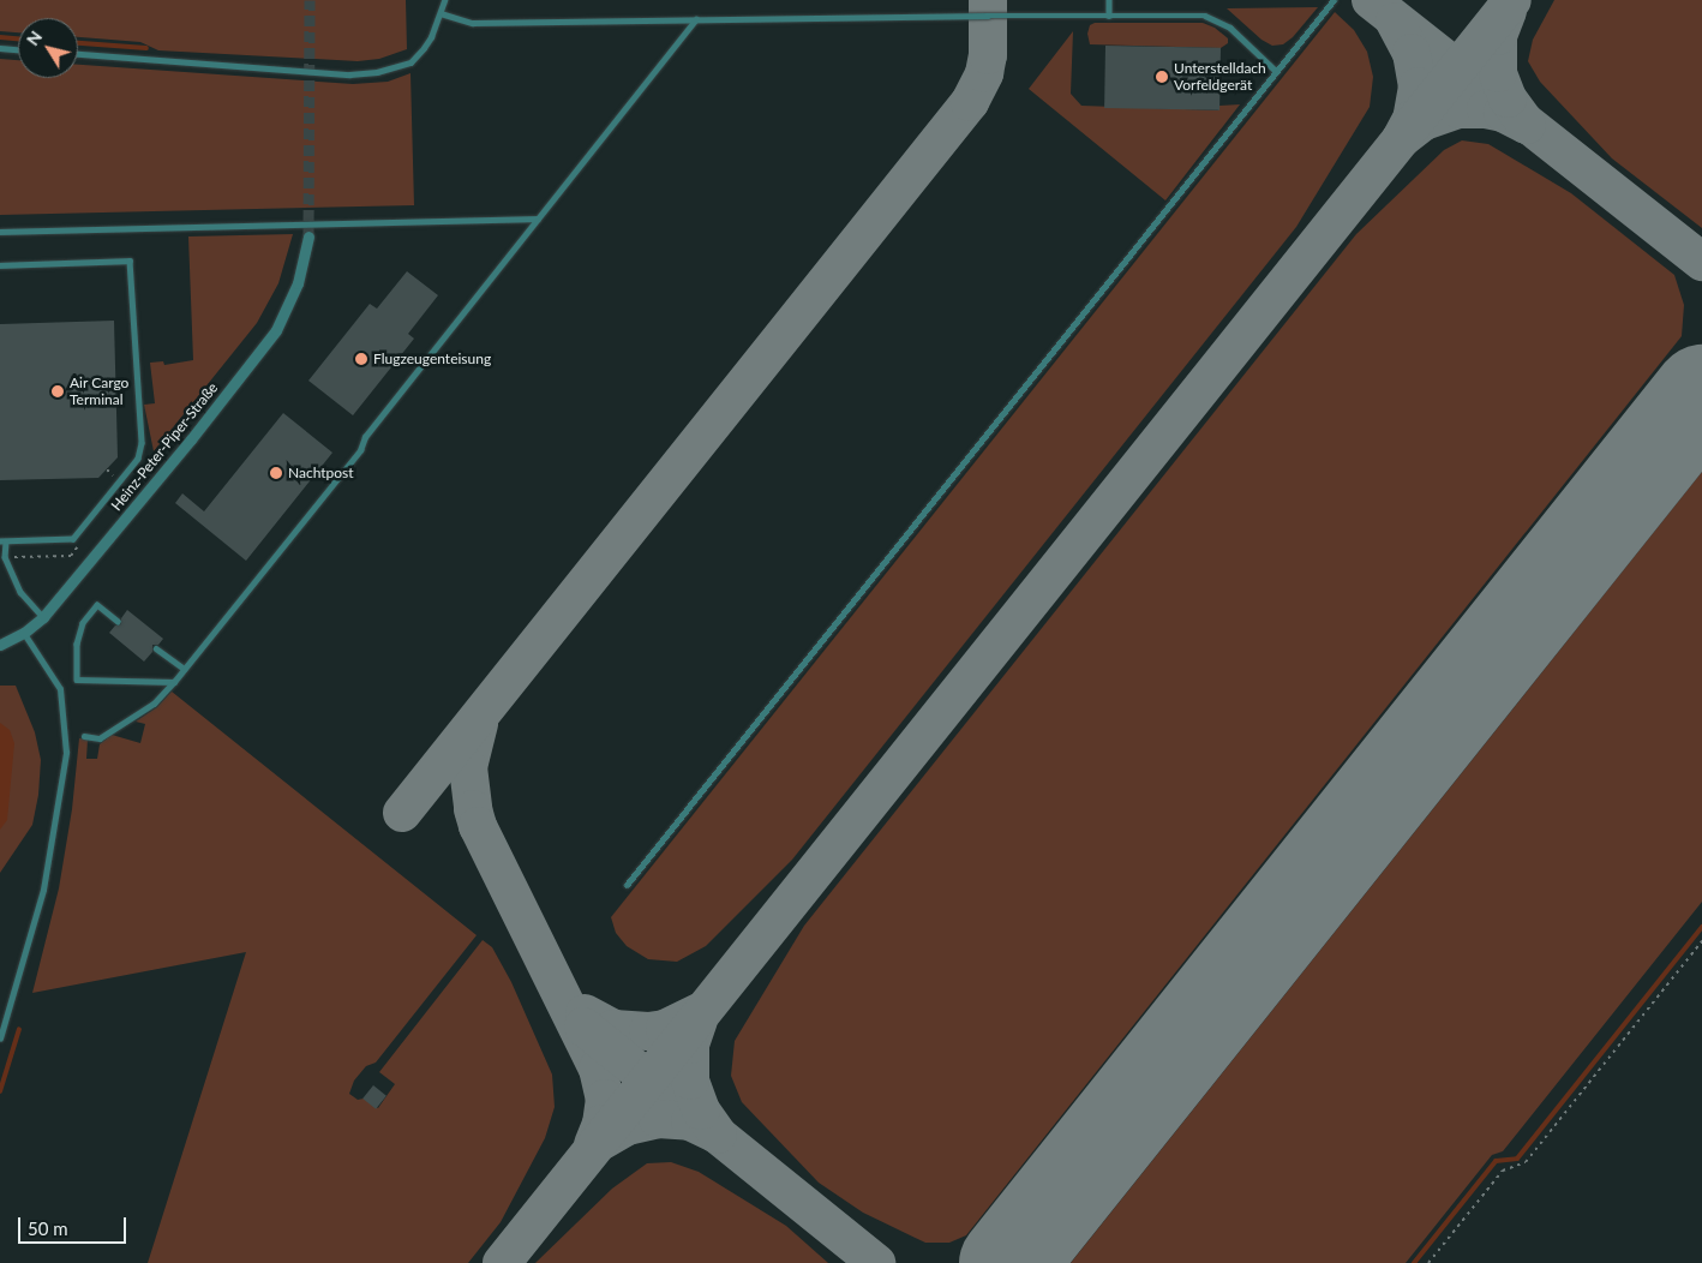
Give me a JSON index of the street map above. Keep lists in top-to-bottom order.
{
  "streets": {
    "street": ["Heinz-Peter-Piper-Straße"]
  },
  "places": [
    "Unterstelldach Vorfeldgerät",
    "Flugzeugenteisung",
    "Air Cargo Terminal",
    "Nachtpost"
  ],
  "scale_bar": "50 m",
  "north": "top left"
}
